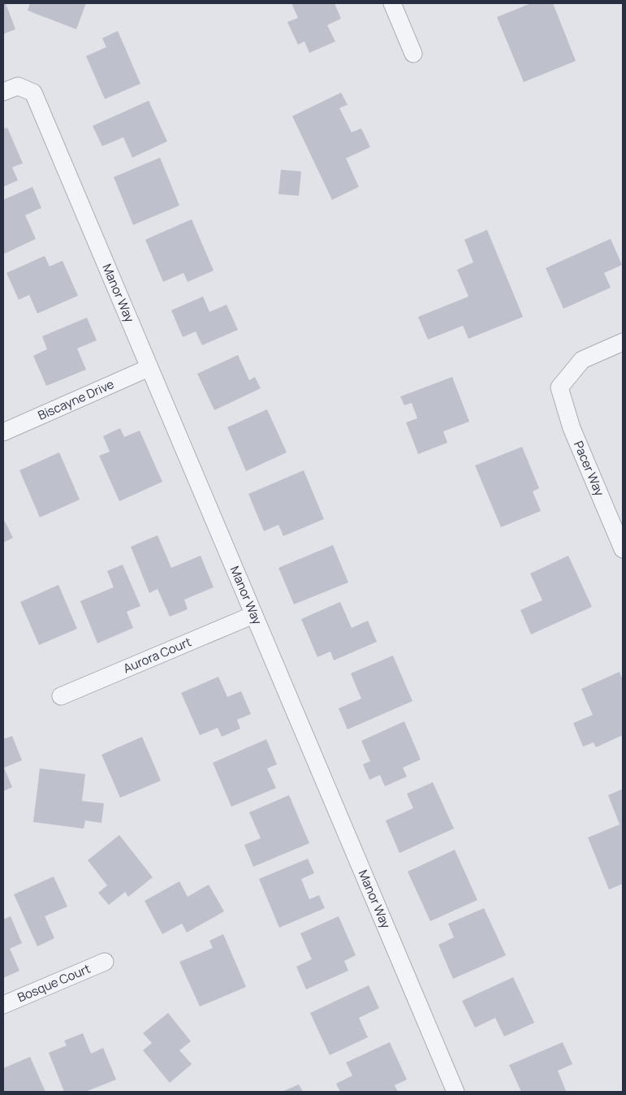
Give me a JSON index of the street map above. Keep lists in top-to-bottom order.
{
  "streets": {
    "street": [
      "Manor Way",
      "Biscayne Drive",
      "Pacer Way",
      "Aurora Court",
      "Bosque Court"
    ]
  },
  "crossings": [
    ["Manor Way", "Biscayne Drive"],
    ["Manor Way", "Aurora Court"]
  ]
}
